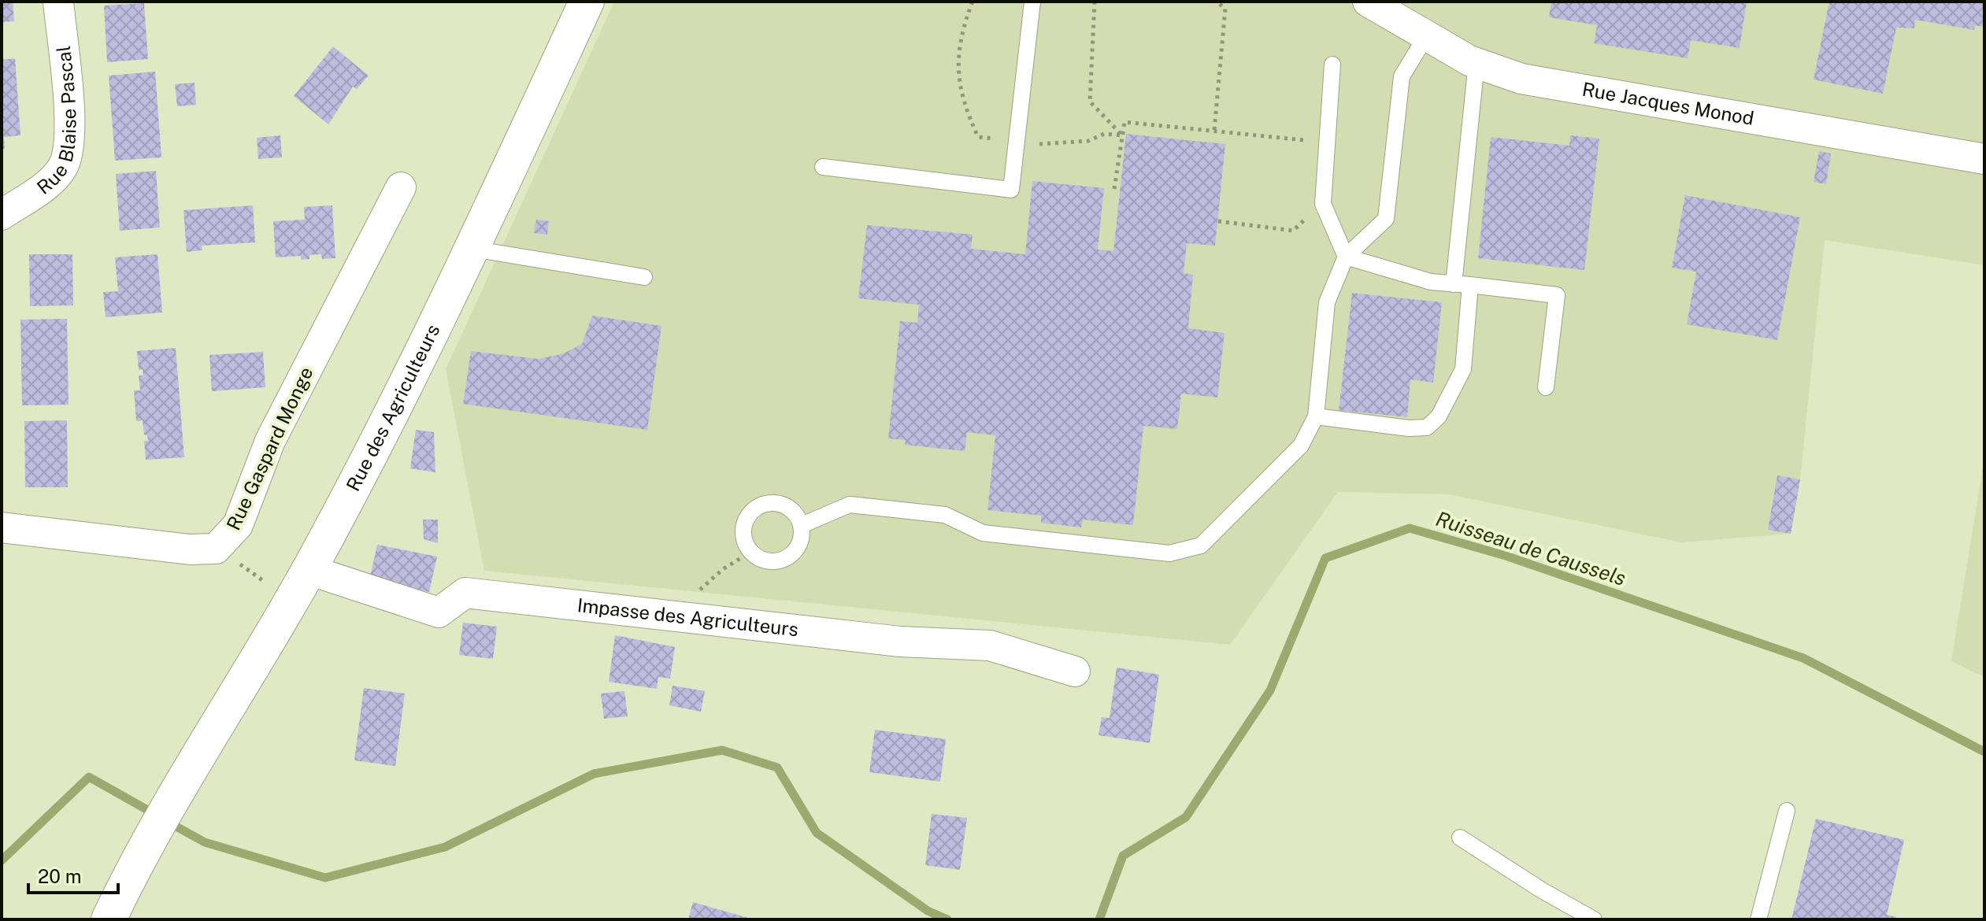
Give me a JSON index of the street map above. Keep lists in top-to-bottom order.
{
  "streets": {
    "street": [
      "Rue Jacques Monod",
      "Rue Blaise Pascal",
      "Rue des Agriculteurs",
      "Rue Gaspard Monge",
      "Impasse des Agriculteurs"
    ]
  },
  "crossings": [
    ["Rue des Agriculteurs", "Impasse des Agriculteurs"]
  ],
  "water": ["Ruisseau de Caussels"],
  "scale_bar": "20 m"
}
